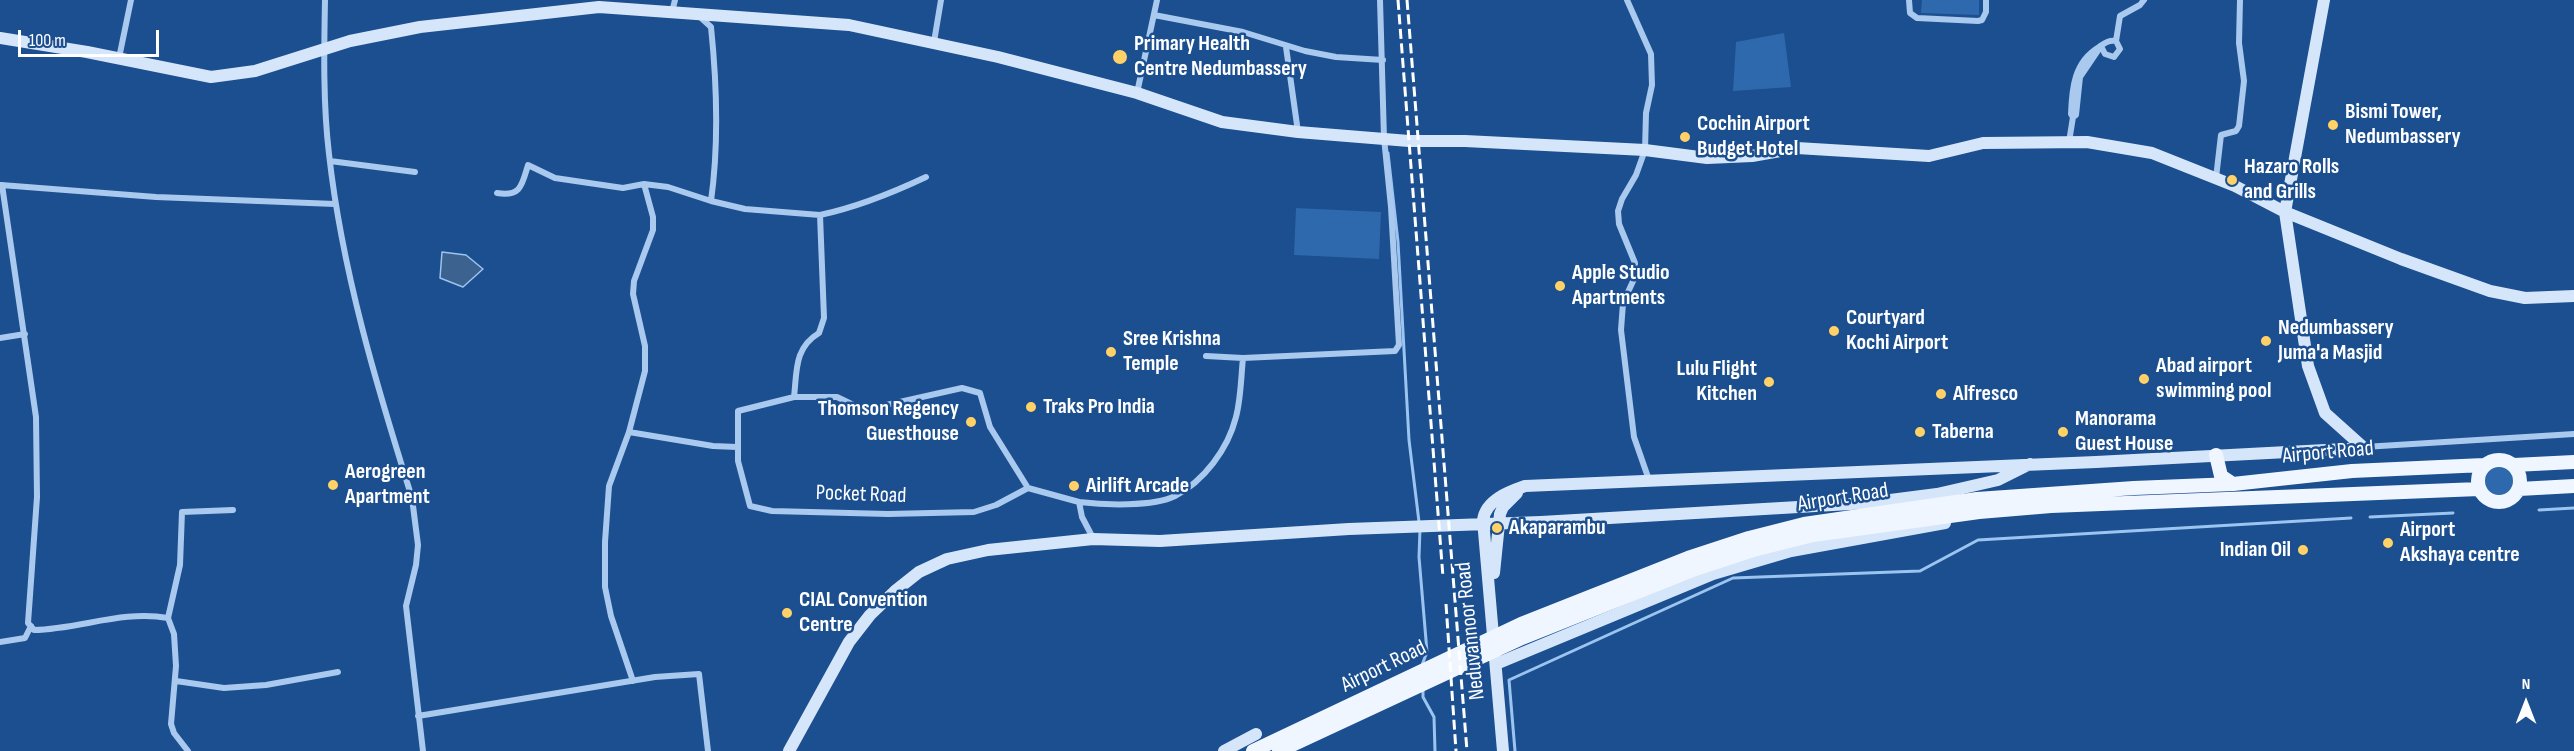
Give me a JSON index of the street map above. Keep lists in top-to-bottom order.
{
  "streets": {
    "main road": ["Airport Road"],
    "street": ["Pocket Road", "Neduvannoor Road"]
  },
  "places": [
    "Primary Health Centre Nedumbassery",
    "Bismi Tower, Nedumbassery",
    "Cochin Airport Budget Hotel",
    "Hazaro Rolls and Grills",
    "Apple Studio Apartments",
    "Courtyard Kochi Airport",
    "Nedumbassery Juma'a Masjid",
    "Sree Krishna Temple",
    "Abad airport swimming pool",
    "Lulu Flight Kitchen",
    "Alfresco",
    "Traks Pro India",
    "Thomson Regency Guesthouse",
    "Taberna",
    "Manorama Guest House",
    "Aerogreen Apartment",
    "Airlift Arcade",
    "Akaparambu",
    "Airport Akshaya centre",
    "Indian Oil",
    "CIAL Convention Centre"
  ],
  "scale_bar": "100 m",
  "north": "top"
}
